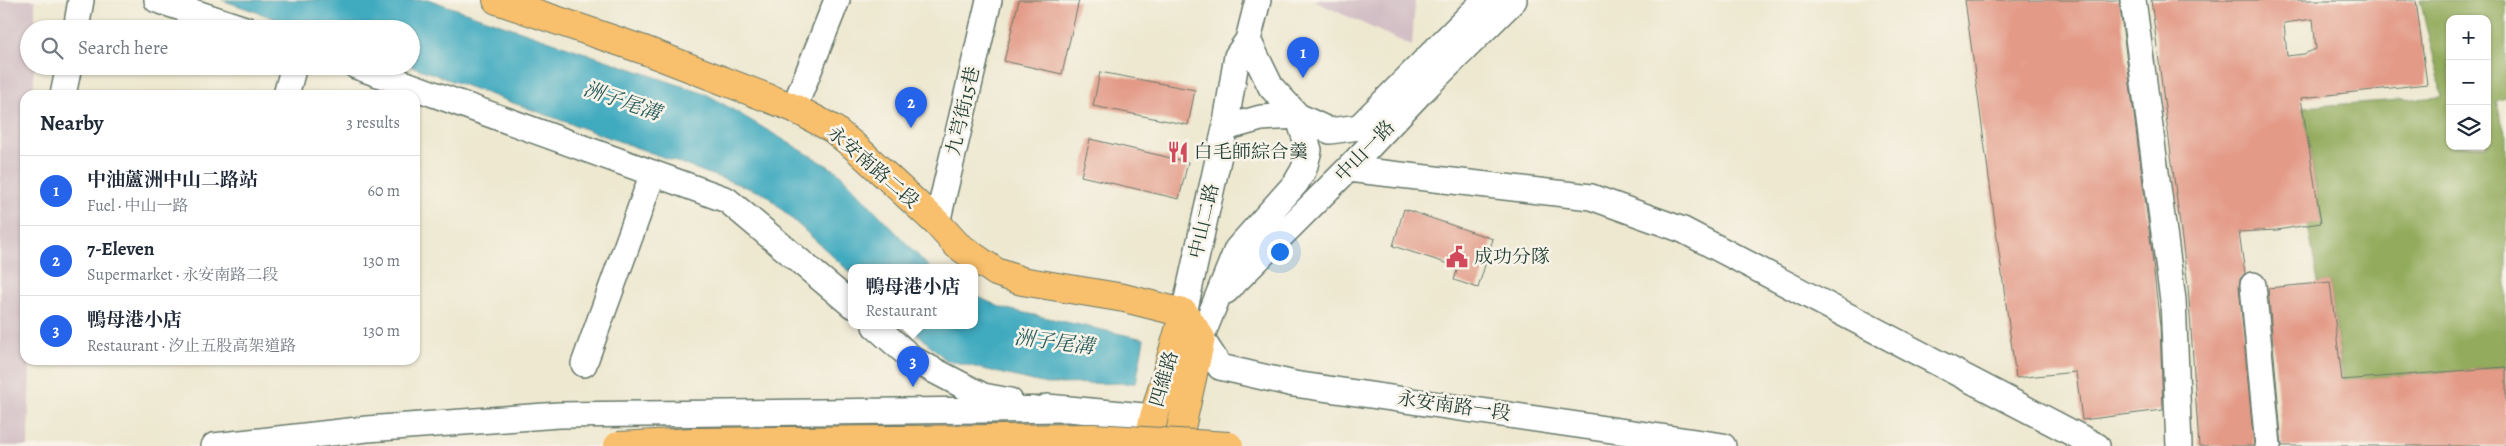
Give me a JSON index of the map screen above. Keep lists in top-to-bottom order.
{
  "streets": {
    "main road": ["永安南路二段", "四維路"],
    "street": [
      "九芎街15巷",
      "中山一路",
      "中山二路",
      "永安南路一段"
    ]
  },
  "crossings": [
    ["九芎街15巷", "永安南路二段"],
    ["中山一路", "中山二路"],
    ["中山一路", "四維路"],
    ["中山一路", "永安南路一段"],
    ["永安南路二段", "中山二路"],
    ["永安南路二段", "四維路"],
    ["中山二路", "四維路"],
    ["四維路", "永安南路一段"]
  ],
  "water": ["洲子尾溝"],
  "places": {
    "restaurant": ["白毛師綜合羹"],
    "public building": ["成功分隊"]
  },
  "page": {
    "map_buttons": ["+", "−"],
    "search": "Search here",
    "pins": ["1", "2", "3"],
    "heading": ["Nearby", "3 results"],
    "list": [
      {
        "mark": "1",
        "name": "中油蘆洲中山二路站",
        "note": "Fuel · 中山一路",
        "value": "60 m"
      },
      {
        "mark": "2",
        "name": "7-Eleven",
        "note": "Supermarket · 永安南路二段",
        "value": "130 m"
      },
      {
        "mark": "3",
        "name": "鴨母港小店",
        "note": "Restaurant · 汐止五股高架道路",
        "value": "130 m"
      }
    ],
    "popup": ["鴨母港小店", "Restaurant"]
  }
}
